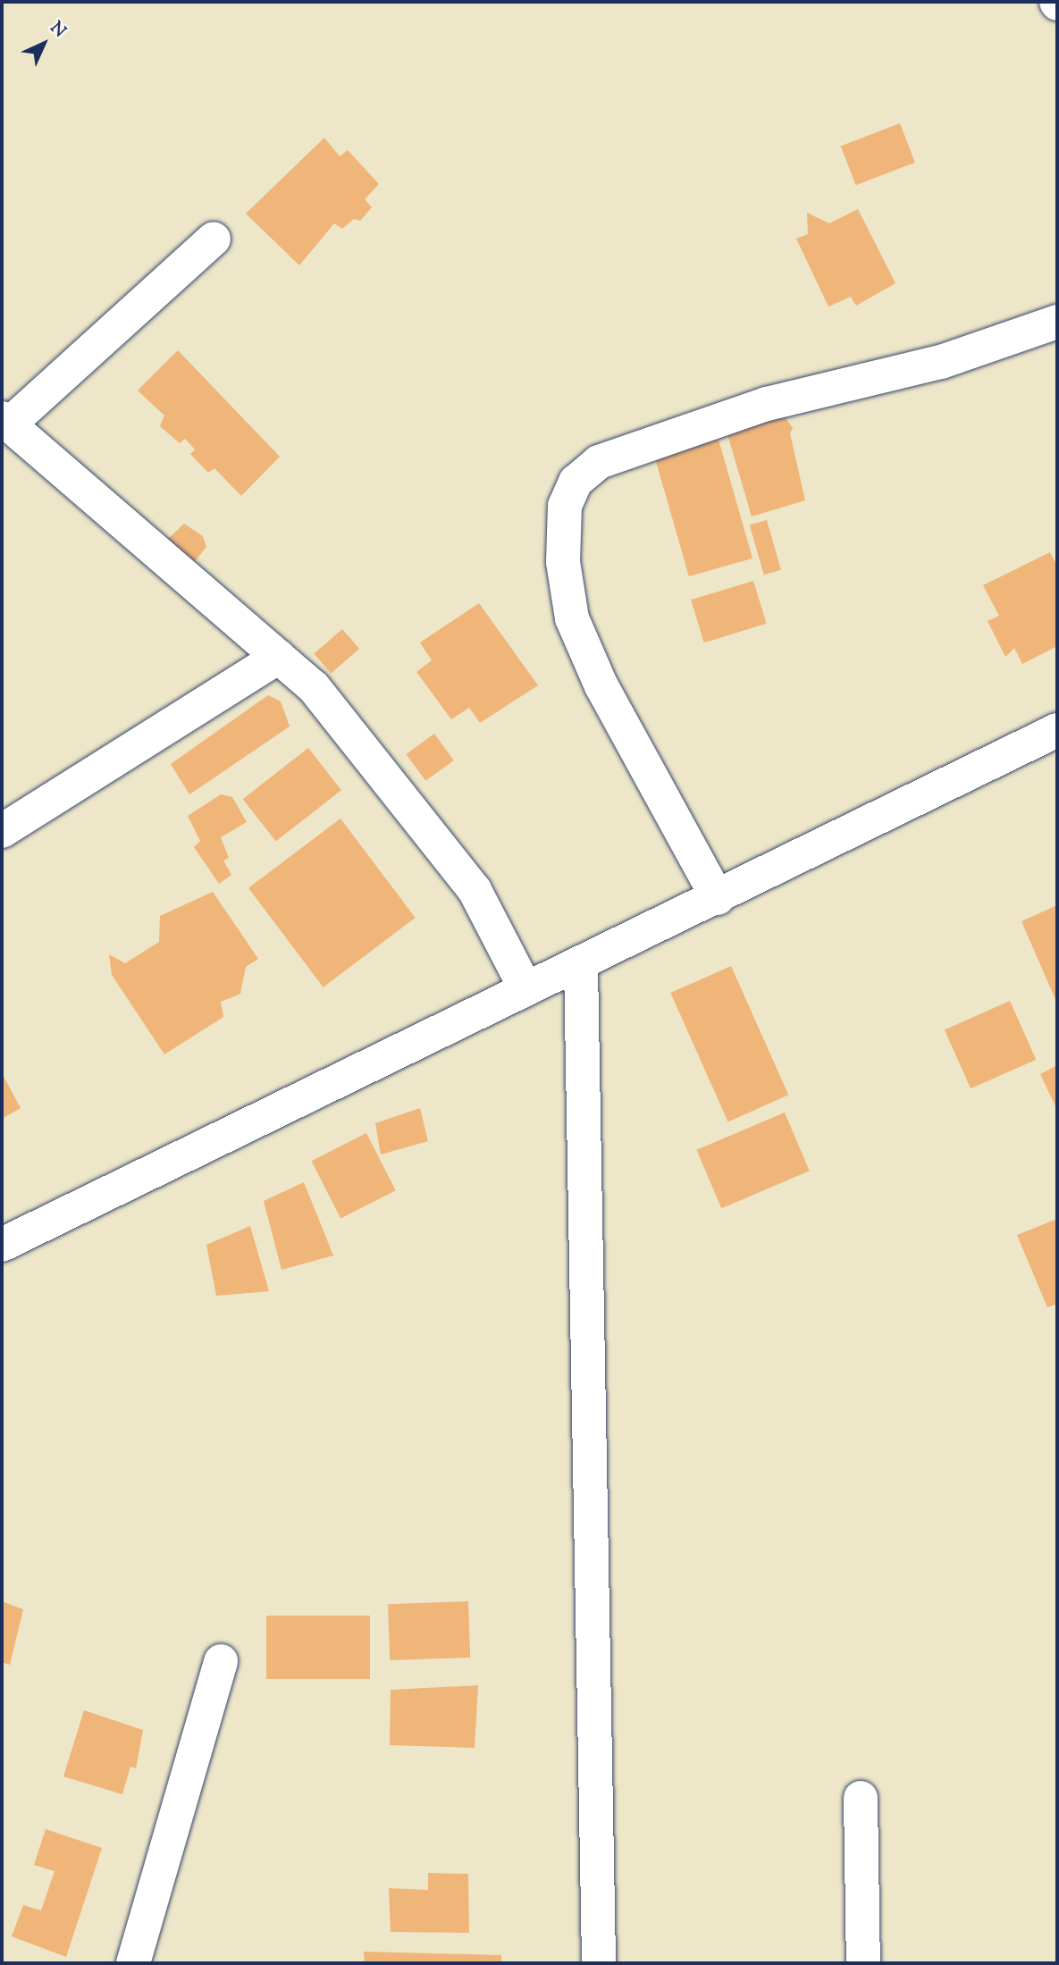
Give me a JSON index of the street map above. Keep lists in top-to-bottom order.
{
  "north": "top right"
}
